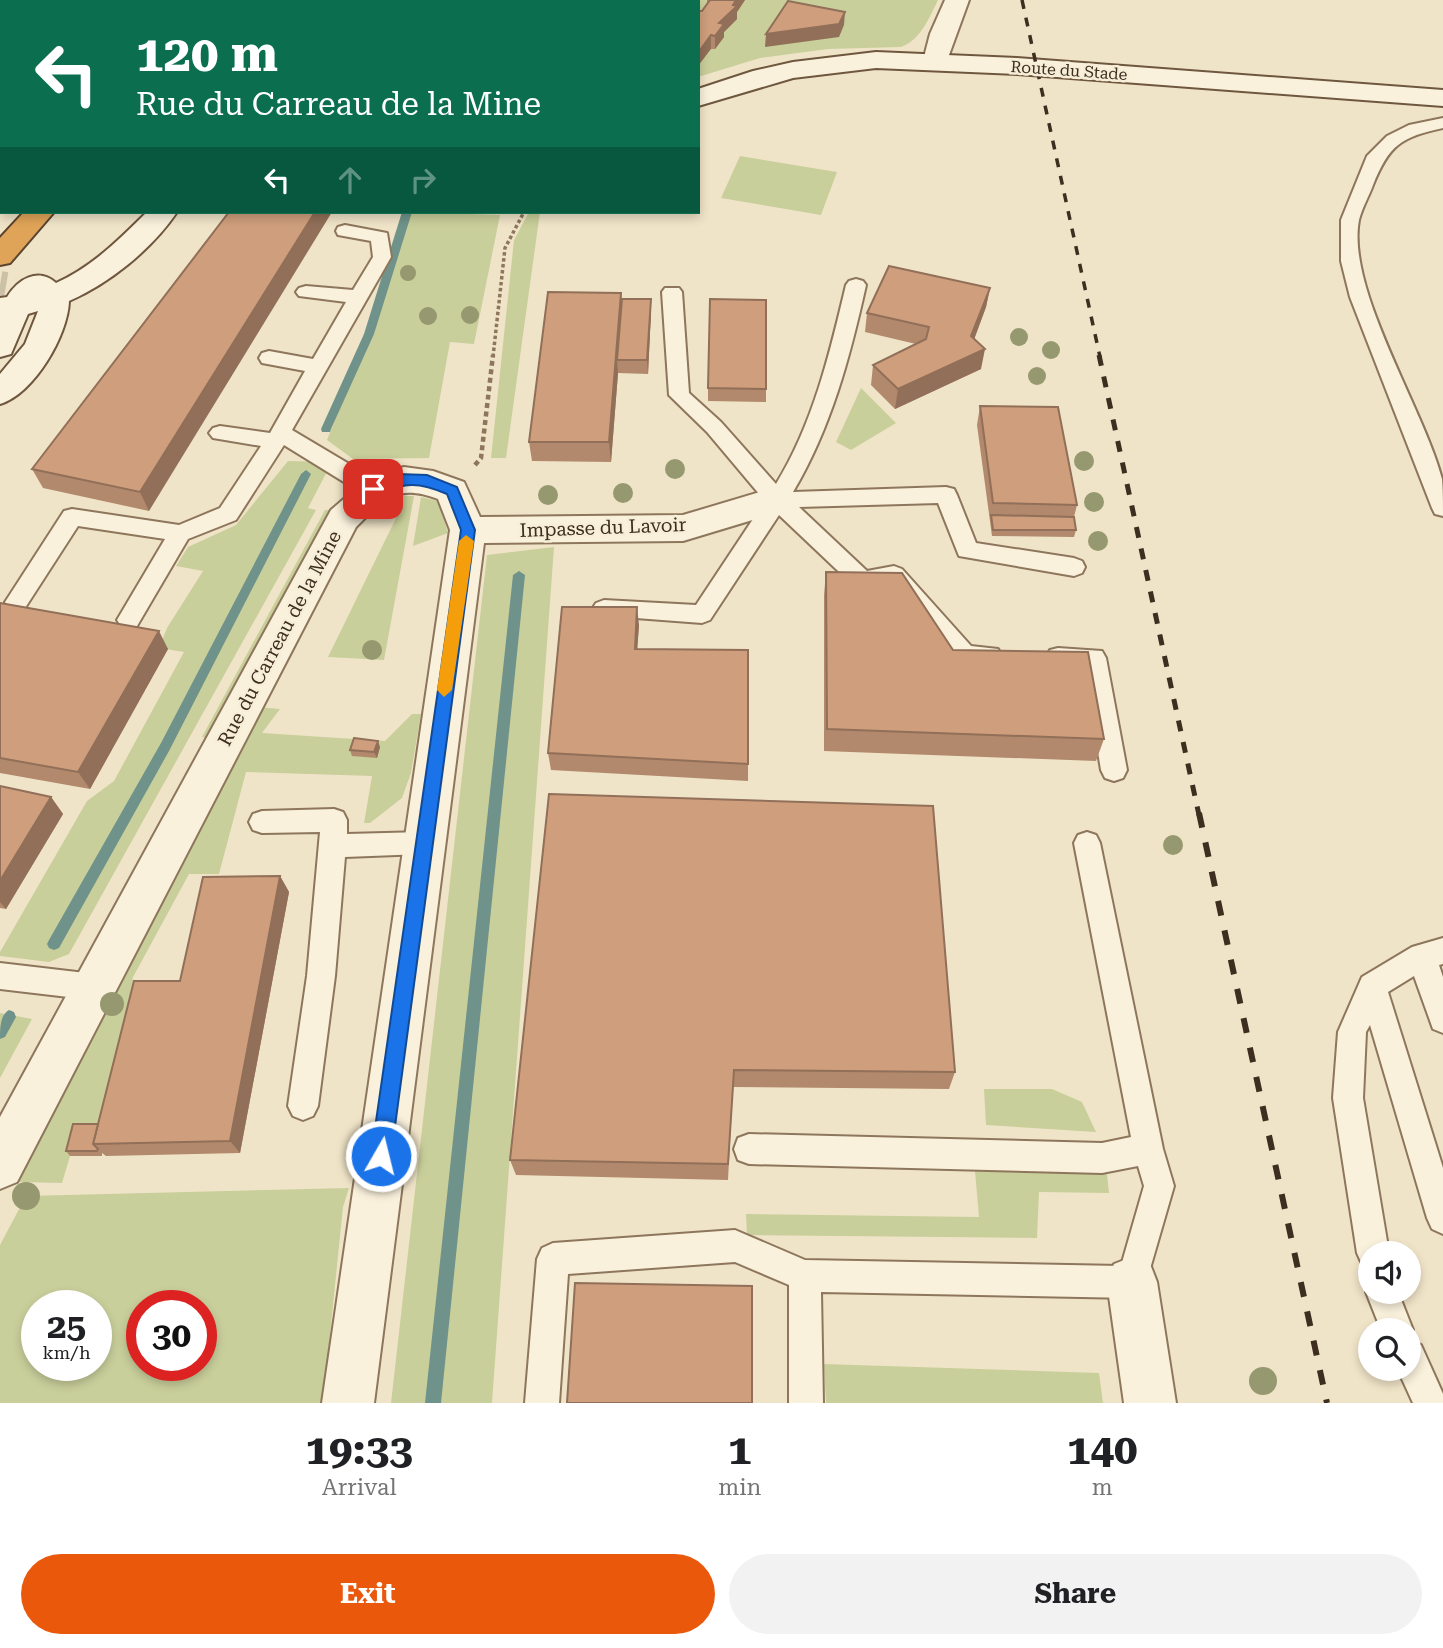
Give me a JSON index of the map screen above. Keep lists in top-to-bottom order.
{
  "streets": {
    "street": ["Route du Stade", "Impasse du Lavoir", "Rue du Carreau de la Mine"]
  },
  "page": {
    "turn": ["120 m", "Rue du Carreau de la Mine"],
    "speed": "25 km/h",
    "limit": "30",
    "eta": [
      "19:33",
      "Arrival",
      "1",
      "min",
      "140",
      "m"
    ],
    "buttons": ["Exit", "Share"]
  }
}
